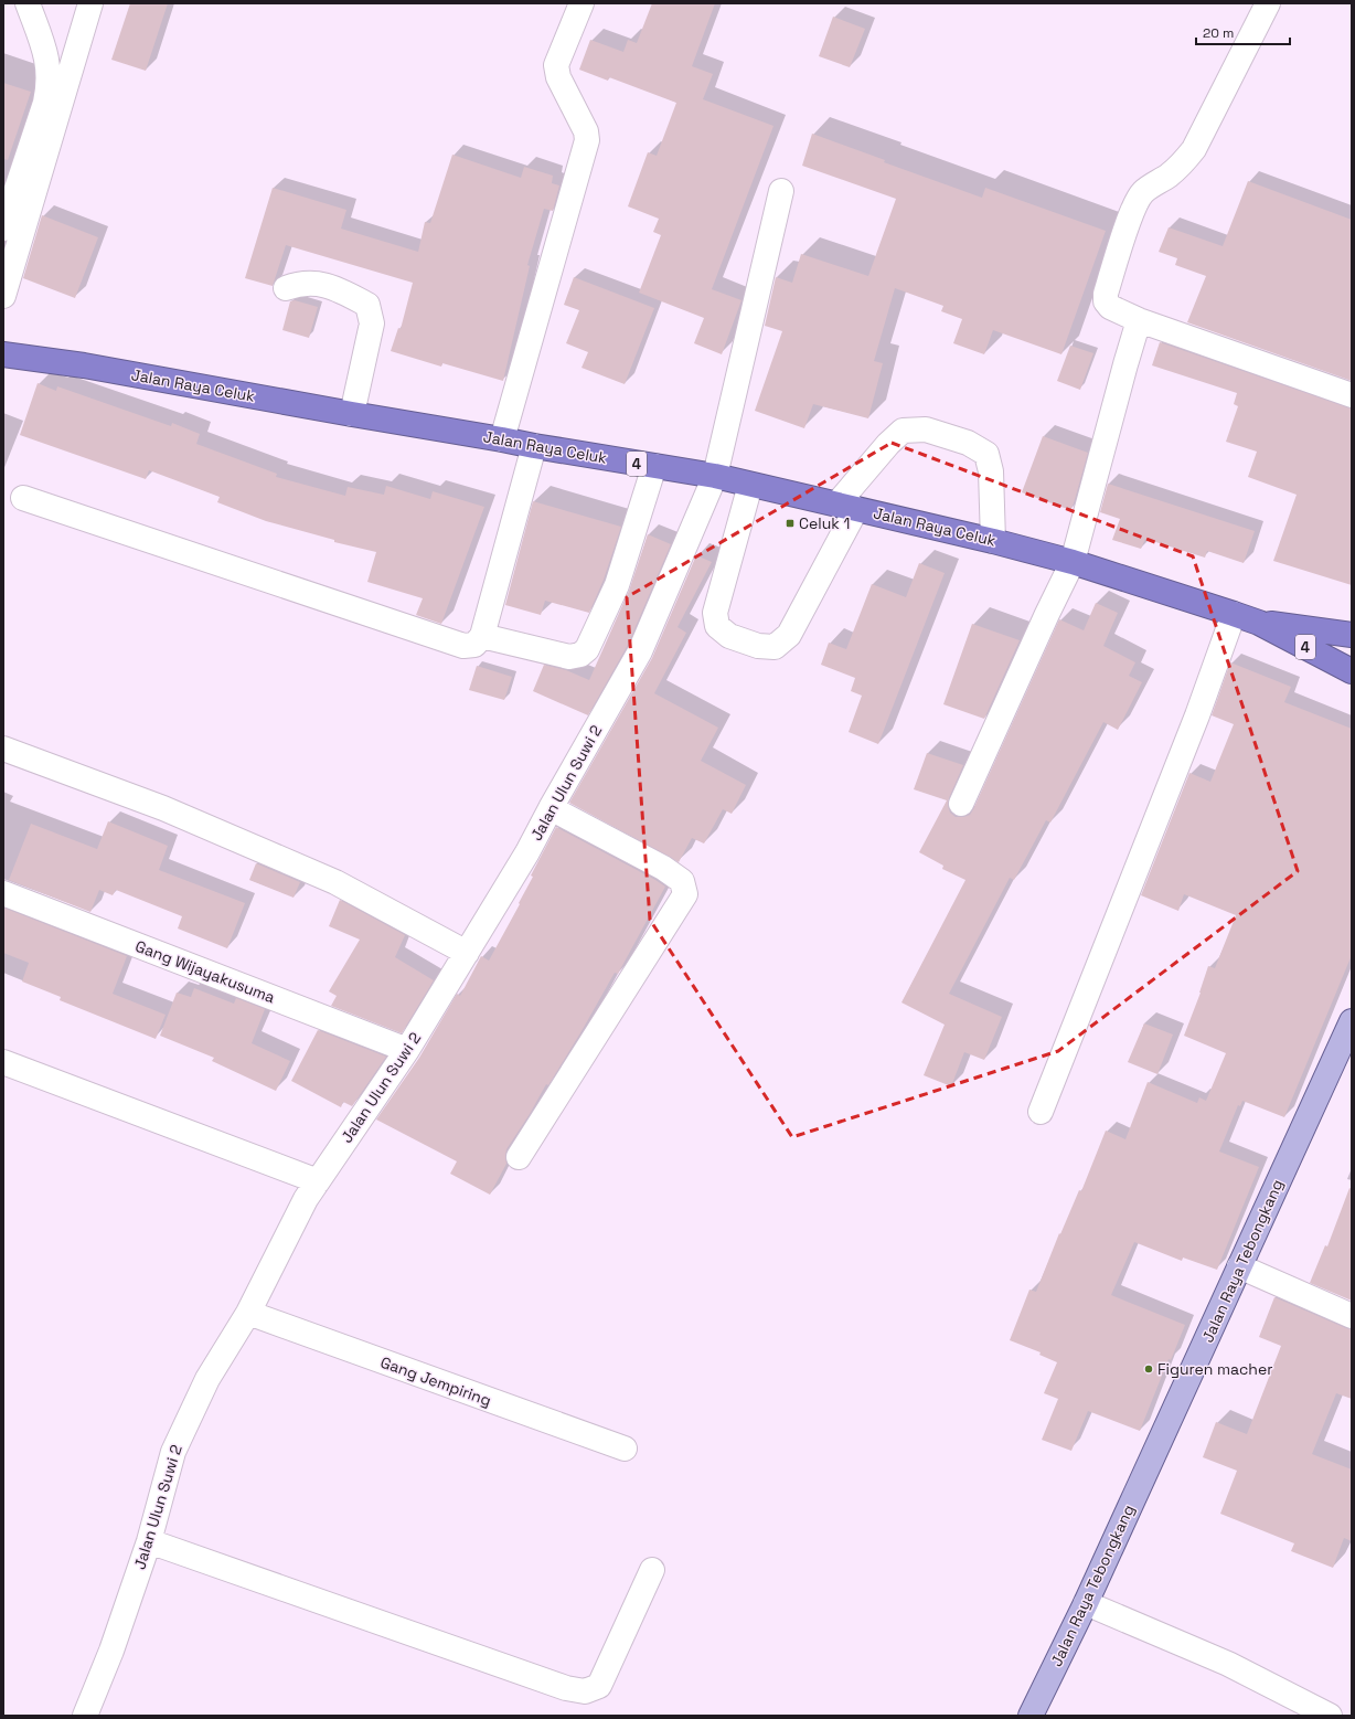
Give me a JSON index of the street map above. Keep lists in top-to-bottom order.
{
  "streets": {
    "highway": ["Jalan Raya Celuk", "4"],
    "main road": ["Jalan Raya Tebongkang"],
    "street": ["Jalan Ulun Suwi 2", "Gang Wijayakusuma", "Gang Jempiring"]
  },
  "crossings": [
    ["Jalan Raya Celuk", "Jalan Ulun Suwi 2"],
    ["Jalan Ulun Suwi 2", "Gang Wijayakusuma"],
    ["Jalan Ulun Suwi 2", "Gang Jempiring"]
  ],
  "places": {
    "transit": ["Celuk 1"],
    "other": ["Figuren macher"]
  },
  "scale_bar": "20 m"
}
